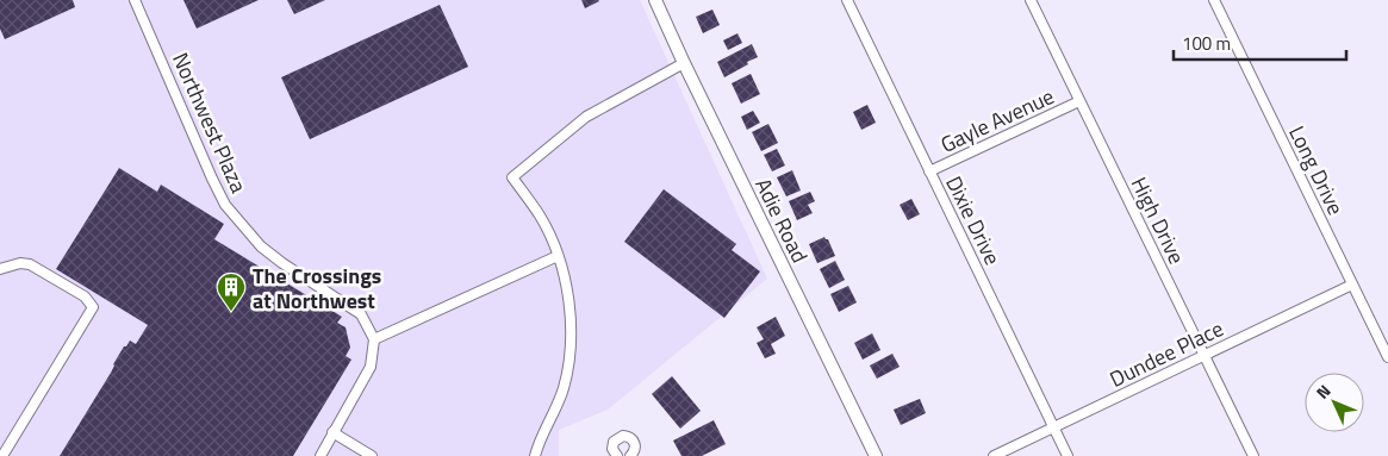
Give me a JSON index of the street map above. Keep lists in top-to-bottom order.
{
  "streets": {
    "street": [
      "Gayle Avenue",
      "Northwest Plaza",
      "Long Drive",
      "Adie Road",
      "Dixie Drive",
      "High Drive",
      "Dundee Place"
    ]
  },
  "crossings": [
    ["Gayle Avenue", "Dixie Drive"],
    ["Gayle Avenue", "High Drive"],
    ["Long Drive", "Dundee Place"],
    ["Dixie Drive", "Dundee Place"],
    ["High Drive", "Dundee Place"]
  ],
  "places": {
    "building": ["The Crossings at Northwest"]
  },
  "scale_bar": "100 m",
  "north": "top left"
}
